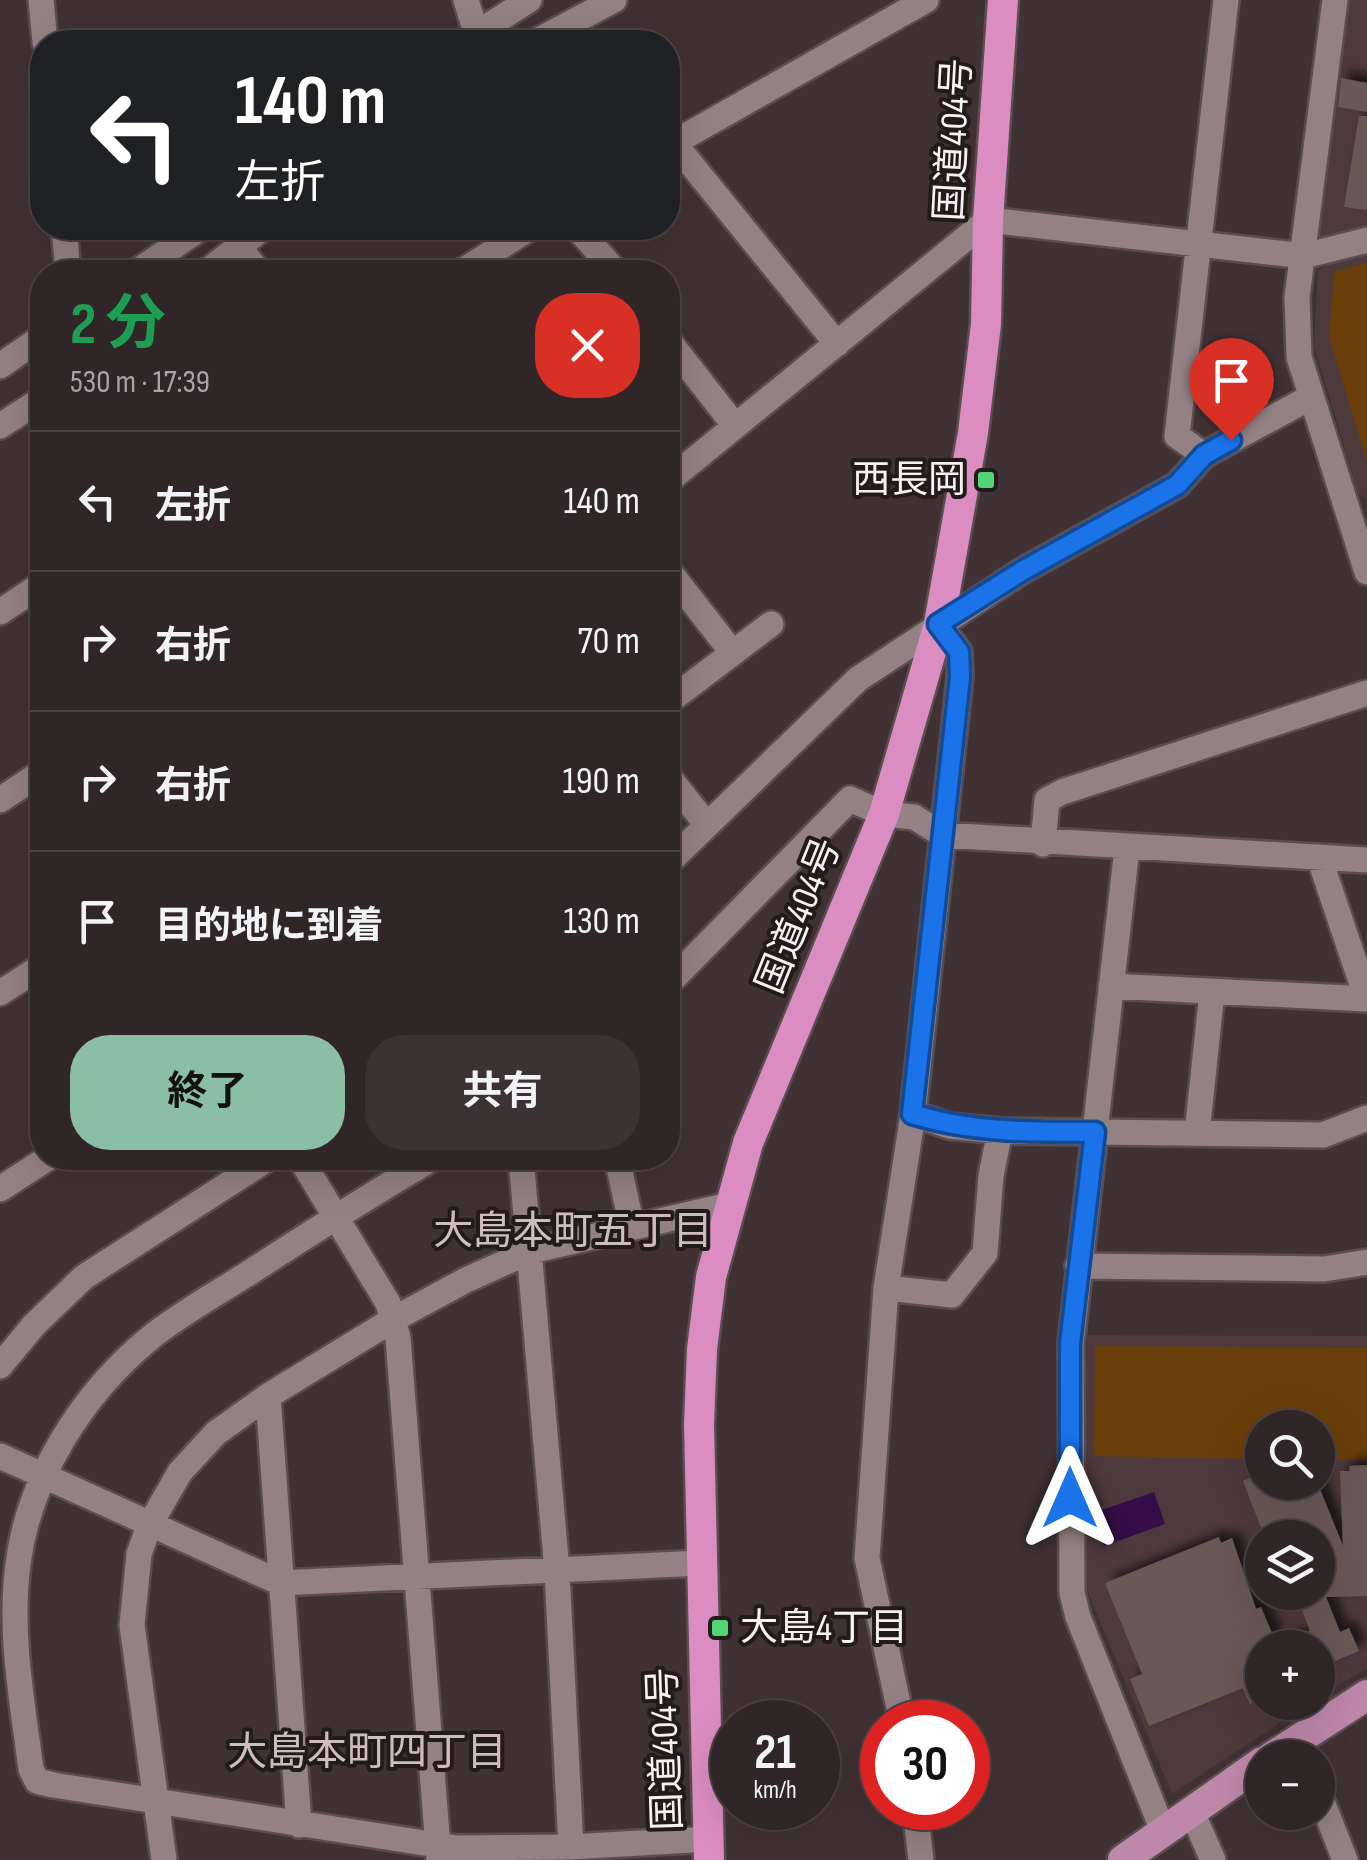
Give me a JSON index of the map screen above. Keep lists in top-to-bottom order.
{
  "streets": {
    "highway": ["国道404号"]
  },
  "districts": ["大島本町五丁目", "大島本町四丁目"],
  "places": {
    "transit": ["西長岡", "大島4丁目"]
  },
  "page": {
    "turn": ["140 m", "左折"],
    "heading": ["2 分", "530 m · 17:39"],
    "list": [
      {
        "name": "左折",
        "value": "140 m"
      },
      {
        "name": "右折",
        "value": "70 m"
      },
      {
        "name": "右折",
        "value": "190 m"
      },
      {
        "name": "目的地に到着",
        "value": "130 m"
      }
    ],
    "buttons": ["終了", "共有"],
    "map_buttons": ["+", "−"],
    "speed": "21 km/h",
    "limit": "30"
  }
}
